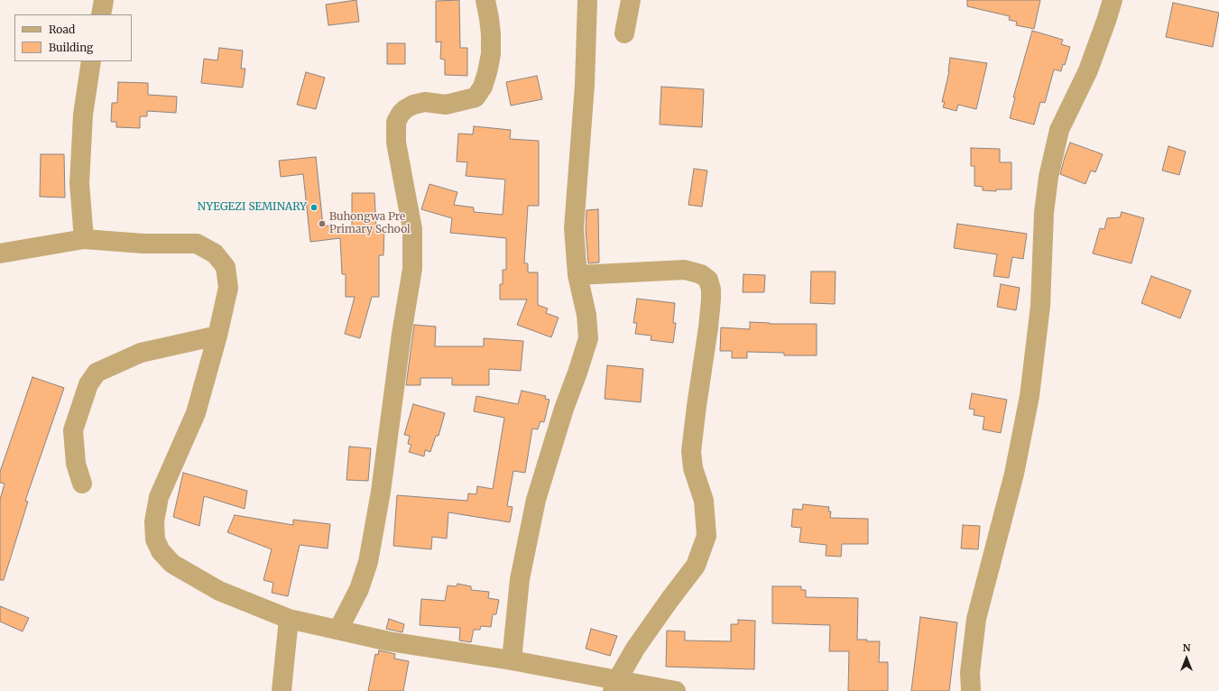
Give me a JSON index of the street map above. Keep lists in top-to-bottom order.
{
  "places": ["NYEGEZI SEMINARY", "Buhongwa Pre Primary School"],
  "legend": ["Road", "Building"],
  "north": "top"
}
